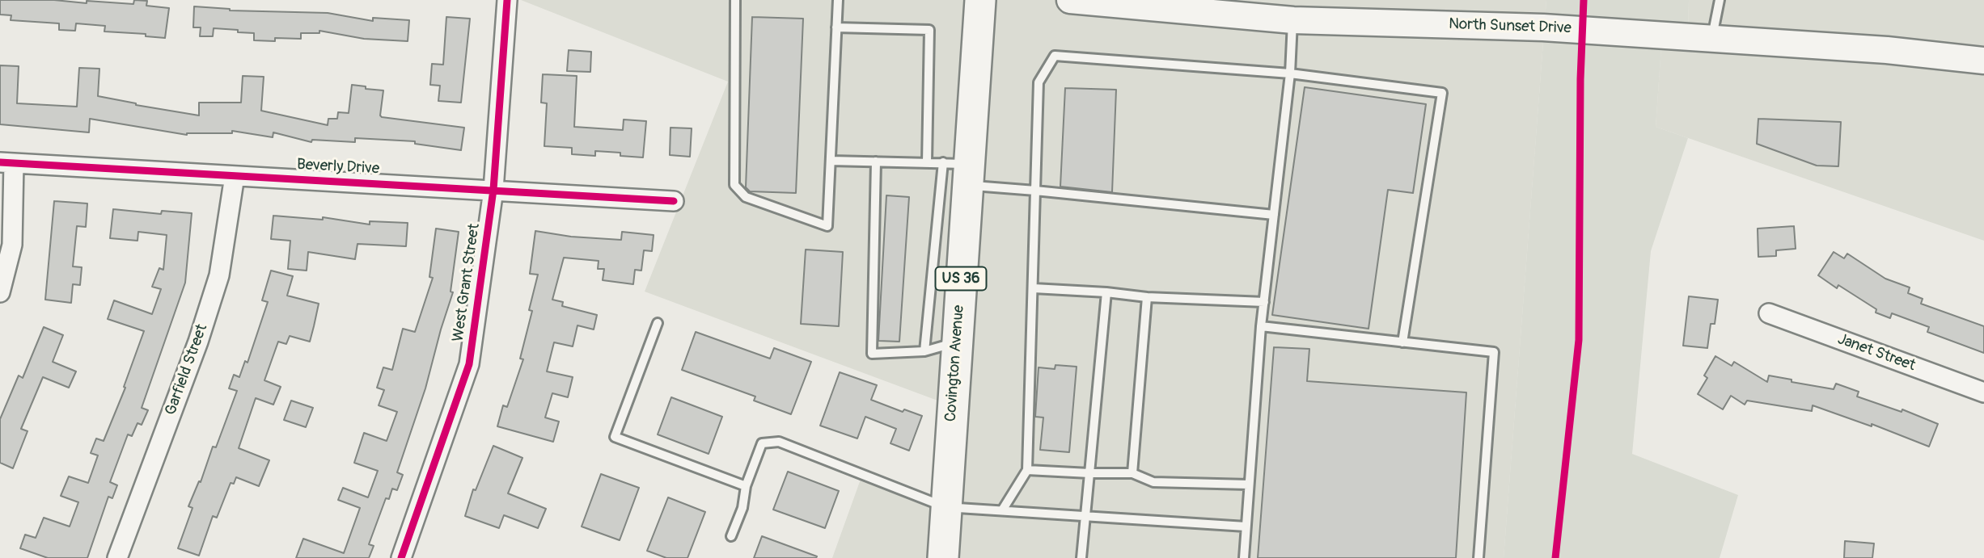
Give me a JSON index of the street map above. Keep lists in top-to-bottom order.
{
  "streets": {
    "main road": ["North Sunset Drive", "US 36", "Covington Avenue"],
    "street": [
      "Beverly Drive",
      "West Grant Street",
      "Janet Street",
      "Garfield Street"
    ]
  },
  "crossings": [
    ["Beverly Drive", "West Grant Street"],
    ["Beverly Drive", "Garfield Street"]
  ]
}
